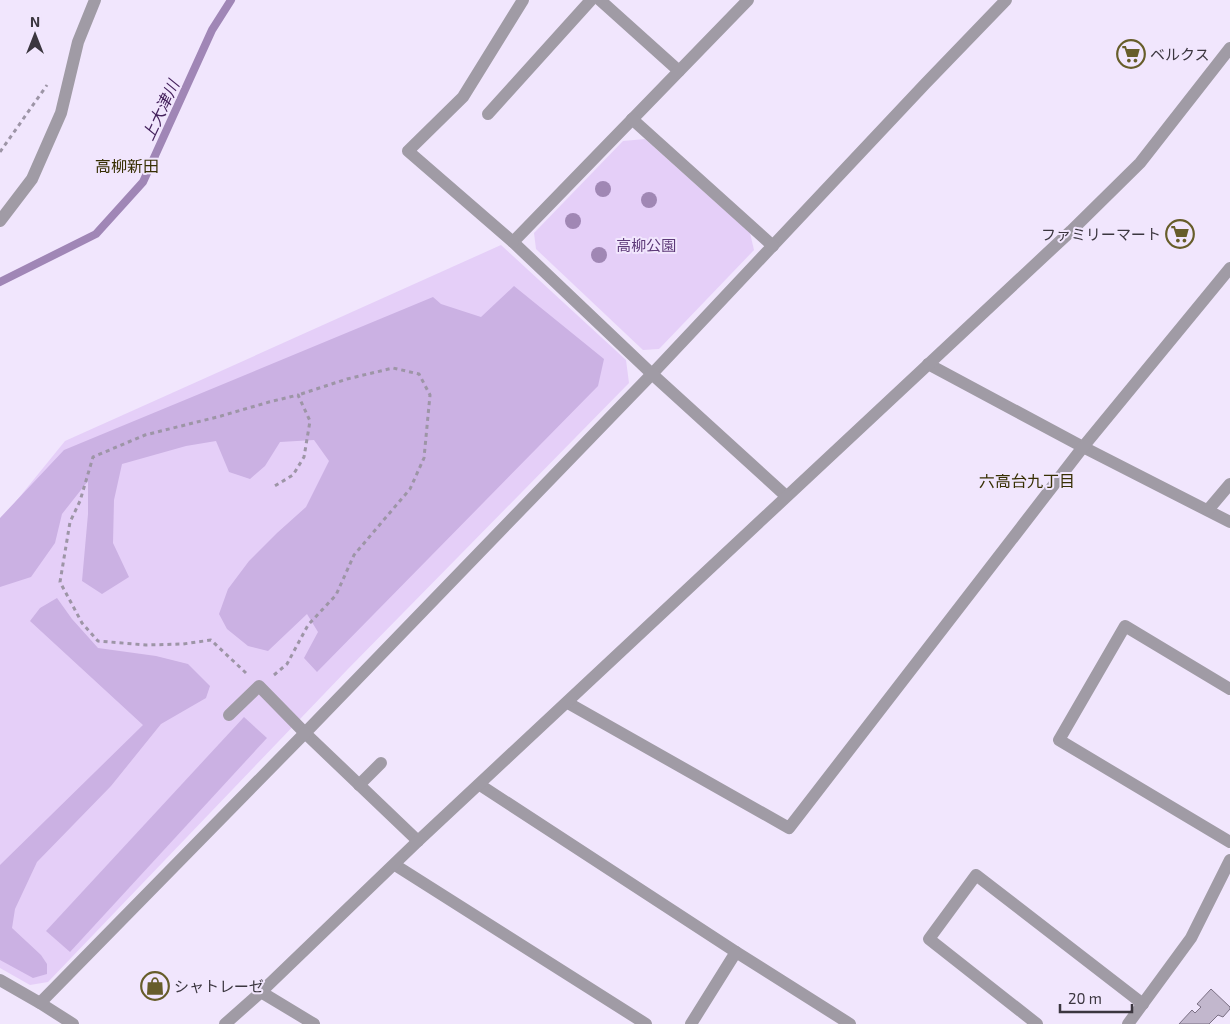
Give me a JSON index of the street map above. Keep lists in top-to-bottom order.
{
  "districts": ["高柳新田", "六高台九丁目"],
  "water": ["上大津川"],
  "parks": ["高柳公園"],
  "places": {
    "supermarket": ["ベルクス", "ファミリーマート"],
    "shop": ["シャトレーゼ"]
  },
  "scale_bar": "20 m",
  "north": "top"
}
